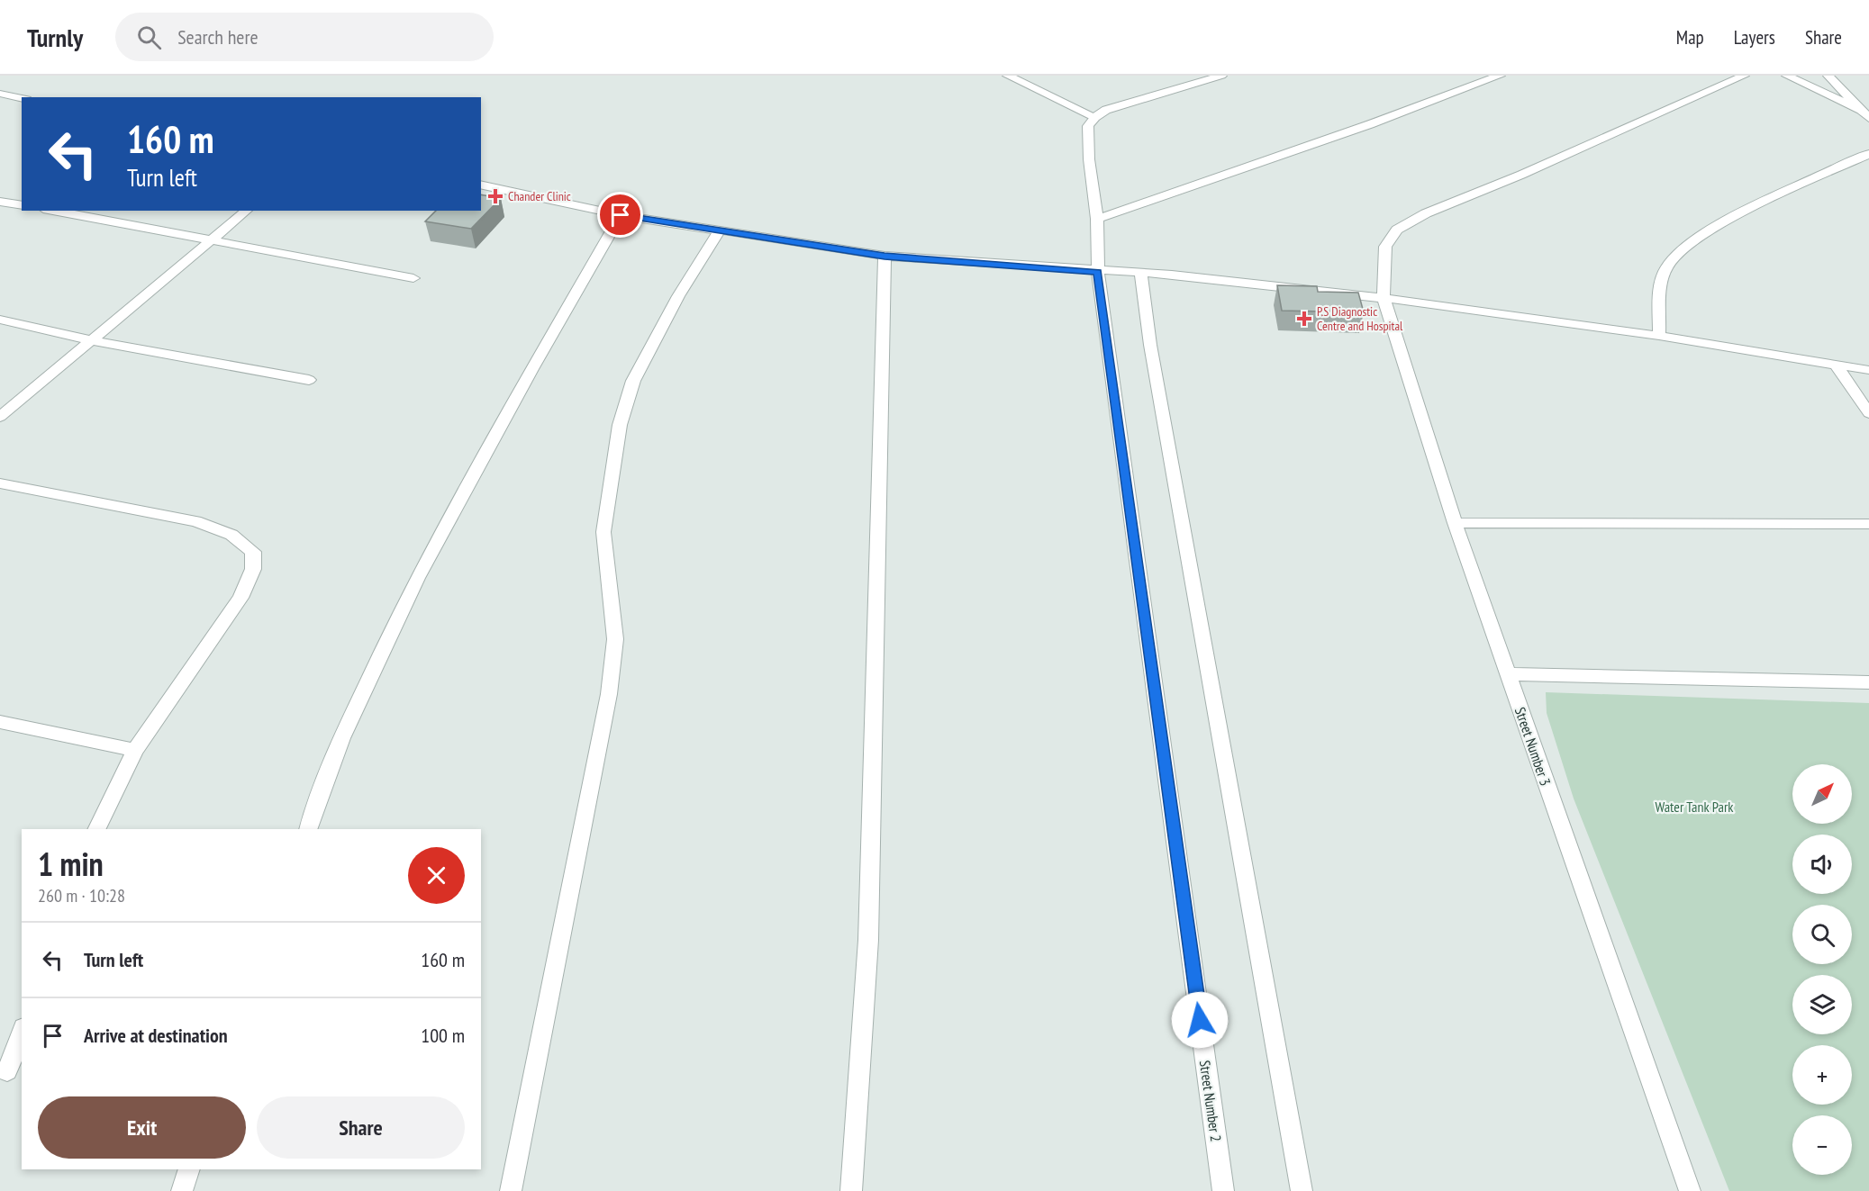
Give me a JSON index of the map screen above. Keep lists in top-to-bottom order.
{
  "streets": {
    "street": ["Street Number 3", "Street Number 2"]
  },
  "parks": ["Water Tank Park"],
  "places": {
    "health": ["Chander Clinic", "P.S Diagnostic Centre and Hospital"]
  },
  "north": "top right",
  "page": {
    "header": "Turnly",
    "search": "Search here",
    "nav": ["Map", "Layers", "Share"],
    "turn": ["160 m", "Turn left"],
    "map_buttons": ["+", "−"],
    "heading": ["1 min", "260 m · 10:28"],
    "list": [
      {
        "name": "Turn left",
        "value": "160 m"
      },
      {
        "name": "Arrive at destination",
        "value": "100 m"
      }
    ],
    "buttons": ["Exit", "Share"]
  }
}
